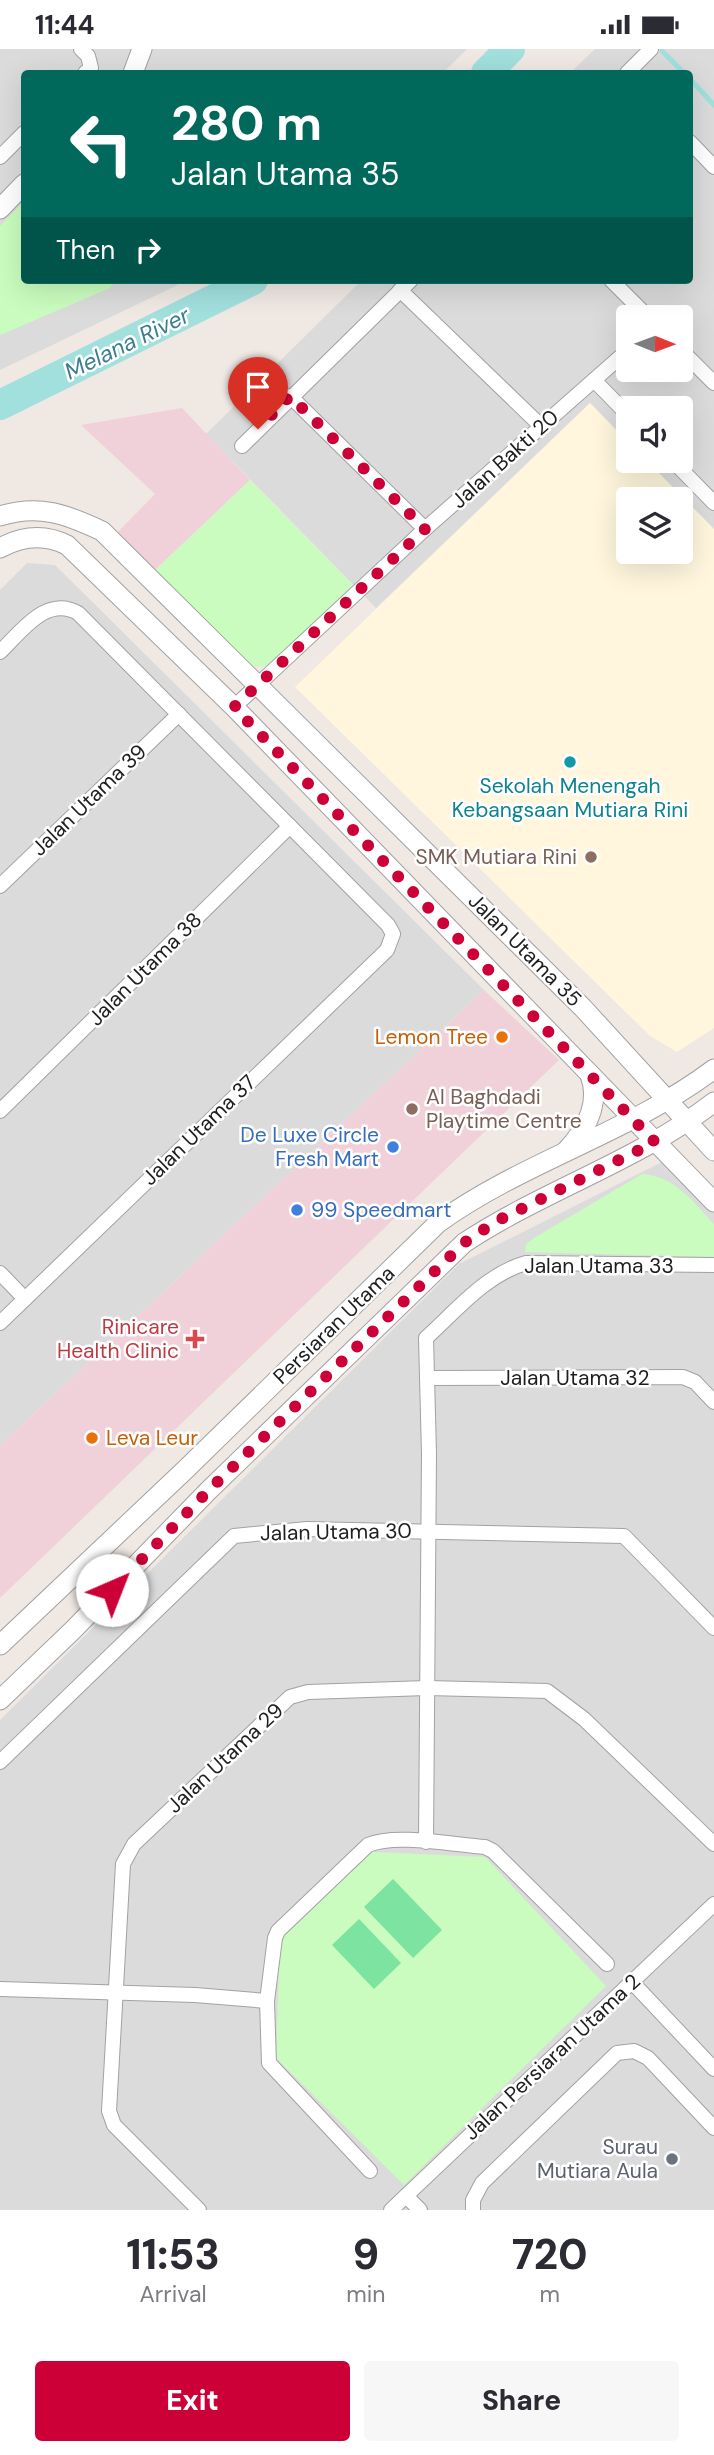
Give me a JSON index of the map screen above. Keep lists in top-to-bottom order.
{
  "streets": {
    "street": [
      "Jalan Bakti 20",
      "Jalan Utama 39",
      "Jalan Utama 35",
      "Jalan Utama 38",
      "Jalan Utama 37",
      "Jalan Utama 33",
      "Persiaran Utama",
      "Jalan Utama 32",
      "Jalan Utama 30",
      "Jalan Utama 29",
      "Jalan Persiaran Utama 2"
    ]
  },
  "crossings": [
    ["Jalan Bakti 20", "Jalan Utama 35"],
    ["Jalan Utama 35", "Persiaran Utama"],
    ["Jalan Utama 38", "Jalan Utama 37"],
    ["Jalan Utama 33", "Jalan Utama 30"],
    ["Jalan Utama 32", "Jalan Utama 30"],
    ["Jalan Utama 30", "Jalan Utama 29"]
  ],
  "water": ["Melana River"],
  "places": {
    "other": [
      "Sekolah Menengah Kebangsaan Mutiara Rini",
      "SMK Mutiara Rini",
      "Lemon Tree",
      "Al Baghdadi Playtime Centre",
      "De Luxe Circle Fresh Mart",
      "99 Speedmart",
      "Leva Leur",
      "Surau Mutiara Aula"
    ],
    "health": ["Rinicare Health Clinic"]
  },
  "north": "right",
  "page": {
    "status": "11:44",
    "turn": ["280 m", "Jalan Utama 35"],
    "then": "Then",
    "eta": [
      "11:53",
      "Arrival",
      "9",
      "min",
      "720",
      "m"
    ],
    "buttons": ["Exit", "Share"]
  }
}
